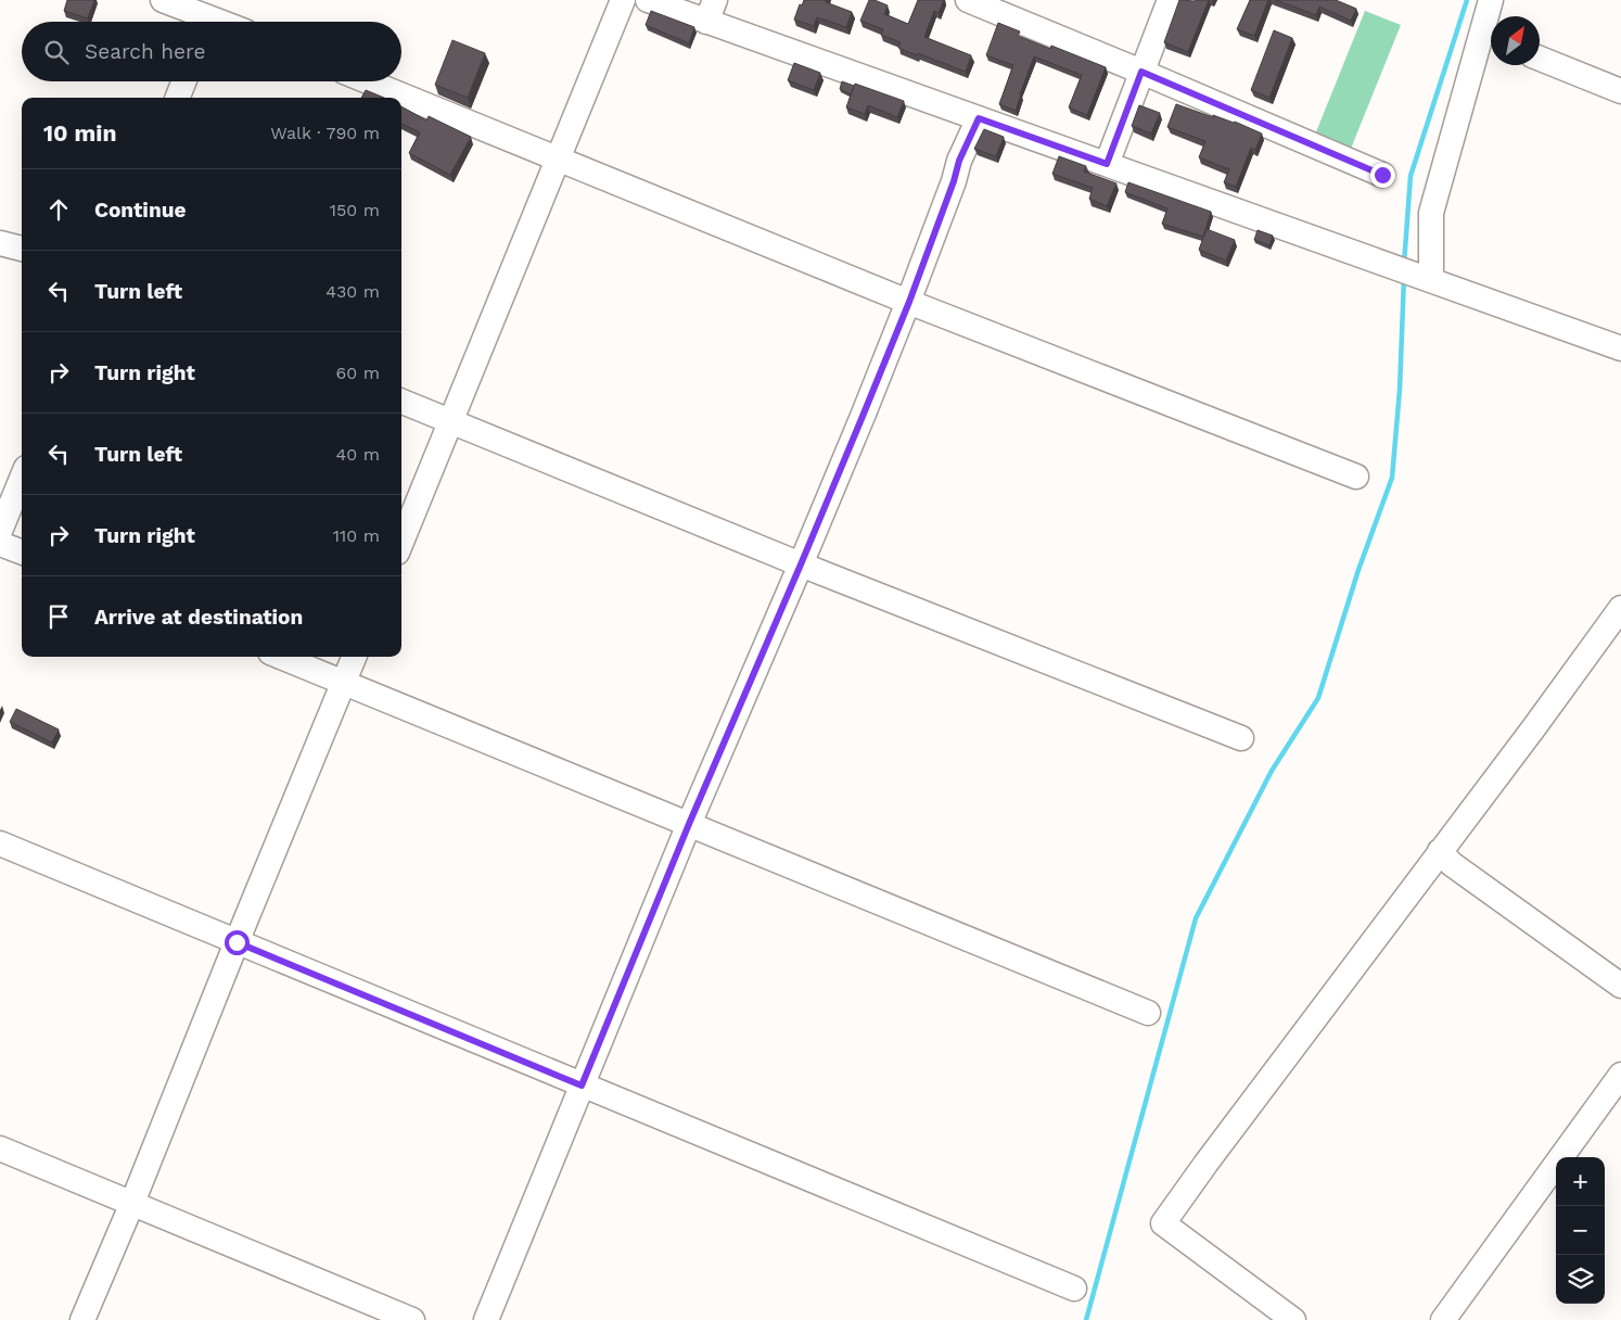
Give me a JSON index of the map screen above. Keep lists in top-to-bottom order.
{
  "north": "top right",
  "page": {
    "search": "Search here",
    "heading": ["10 min", "Walk · 790 m"],
    "list": [
      ["Continue", "150 m"],
      ["Turn left", "430 m"],
      ["Turn right", "60 m"],
      ["Turn left", "40 m"],
      ["Turn right", "110 m"],
      "Arrive at destination"
    ],
    "map_buttons": ["+", "−"]
  }
}
